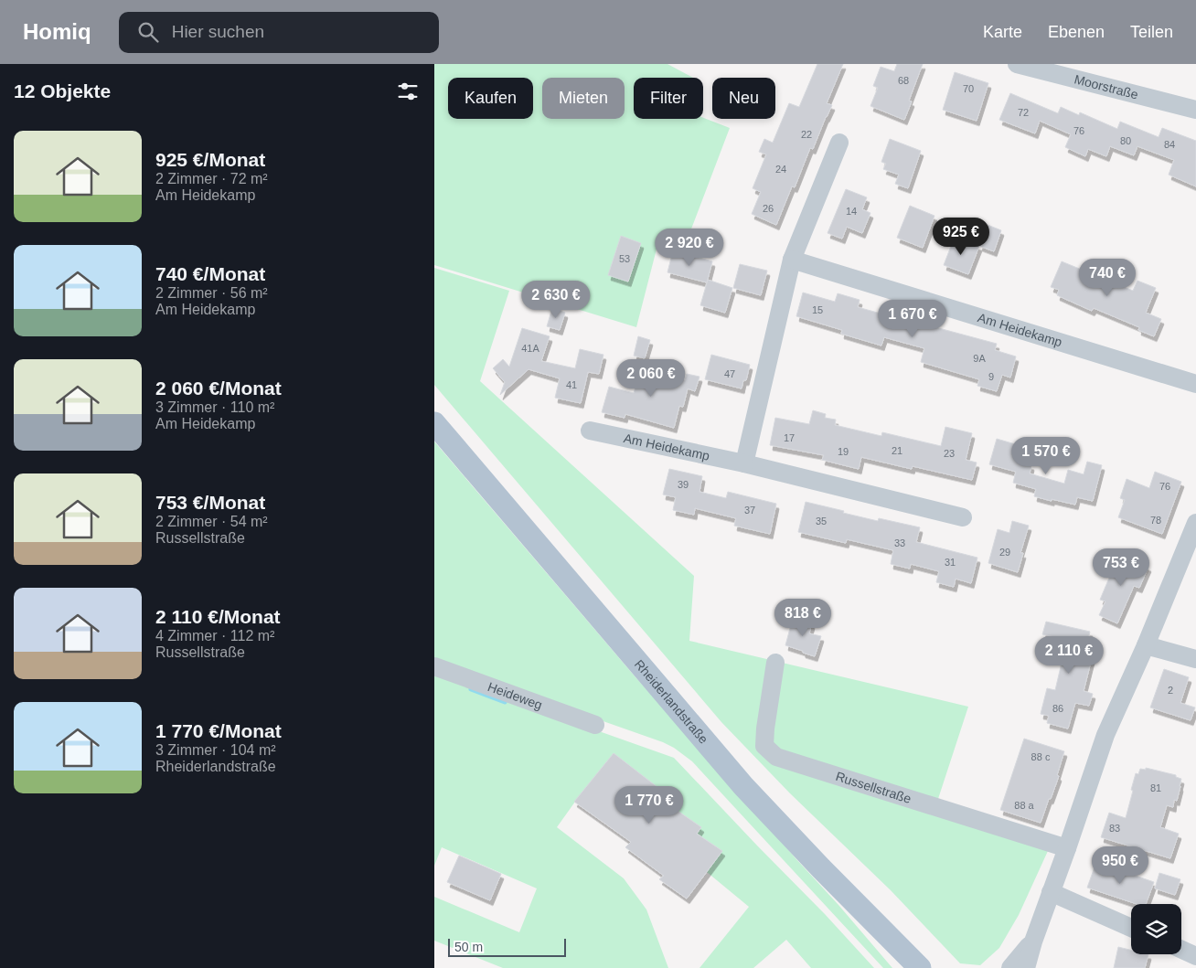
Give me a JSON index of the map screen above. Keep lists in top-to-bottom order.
{
  "streets": {
    "main road": ["Rheiderlandstraße"],
    "street": [
      "Moorstraße",
      "Am Heidekamp",
      "Heideweg",
      "Russellstraße"
    ]
  },
  "house_numbers": [
    "68",
    "70",
    "72",
    "76",
    "22",
    "80",
    "84",
    "24",
    "26",
    "14",
    "53",
    "15",
    "41A",
    "9A",
    "47",
    "9",
    "41",
    "17",
    "21",
    "19",
    "23",
    "39",
    "76",
    "37",
    "78",
    "35",
    "33",
    "29",
    "31",
    "2",
    "86",
    "88 c",
    "81",
    "88 a",
    "83"
  ],
  "scale_bar": "50 m",
  "page": {
    "header": "Homiq",
    "search": "Hier suchen",
    "nav": ["Karte", "Ebenen", "Teilen"],
    "heading": "12 Objekte",
    "chip": [
      "Kaufen",
      "Mieten",
      "Filter",
      "Neu"
    ],
    "list": [
      {
        "name": "925 €/Monat",
        "note": "2 Zimmer · 72 m² · Am Heidekamp"
      },
      {
        "name": "740 €/Monat",
        "note": "2 Zimmer · 56 m² · Am Heidekamp"
      },
      {
        "name": "2 060 €/Monat",
        "note": "3 Zimmer · 110 m² · Am Heidekamp"
      },
      {
        "name": "753 €/Monat",
        "note": "2 Zimmer · 54 m² · Russellstraße"
      },
      {
        "name": "2 110 €/Monat",
        "note": "4 Zimmer · 112 m² · Russellstraße"
      },
      {
        "name": "1 770 €/Monat",
        "note": "3 Zimmer · 104 m² · Rheiderlandstraße"
      }
    ],
    "price": [
      "925 €",
      "2 920 €",
      "740 €",
      "2 630 €",
      "1 670 €",
      "2 060 €",
      "1 570 €",
      "753 €",
      "818 €",
      "2 110 €",
      "1 770 €",
      "950 €"
    ],
    "scale": "50 m"
  }
}
